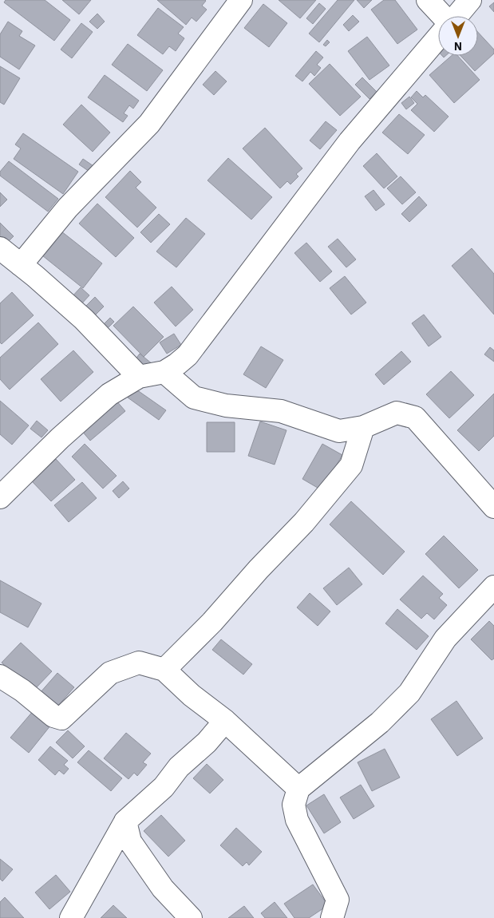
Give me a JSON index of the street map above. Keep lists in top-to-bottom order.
{
  "north": "bottom"
}
